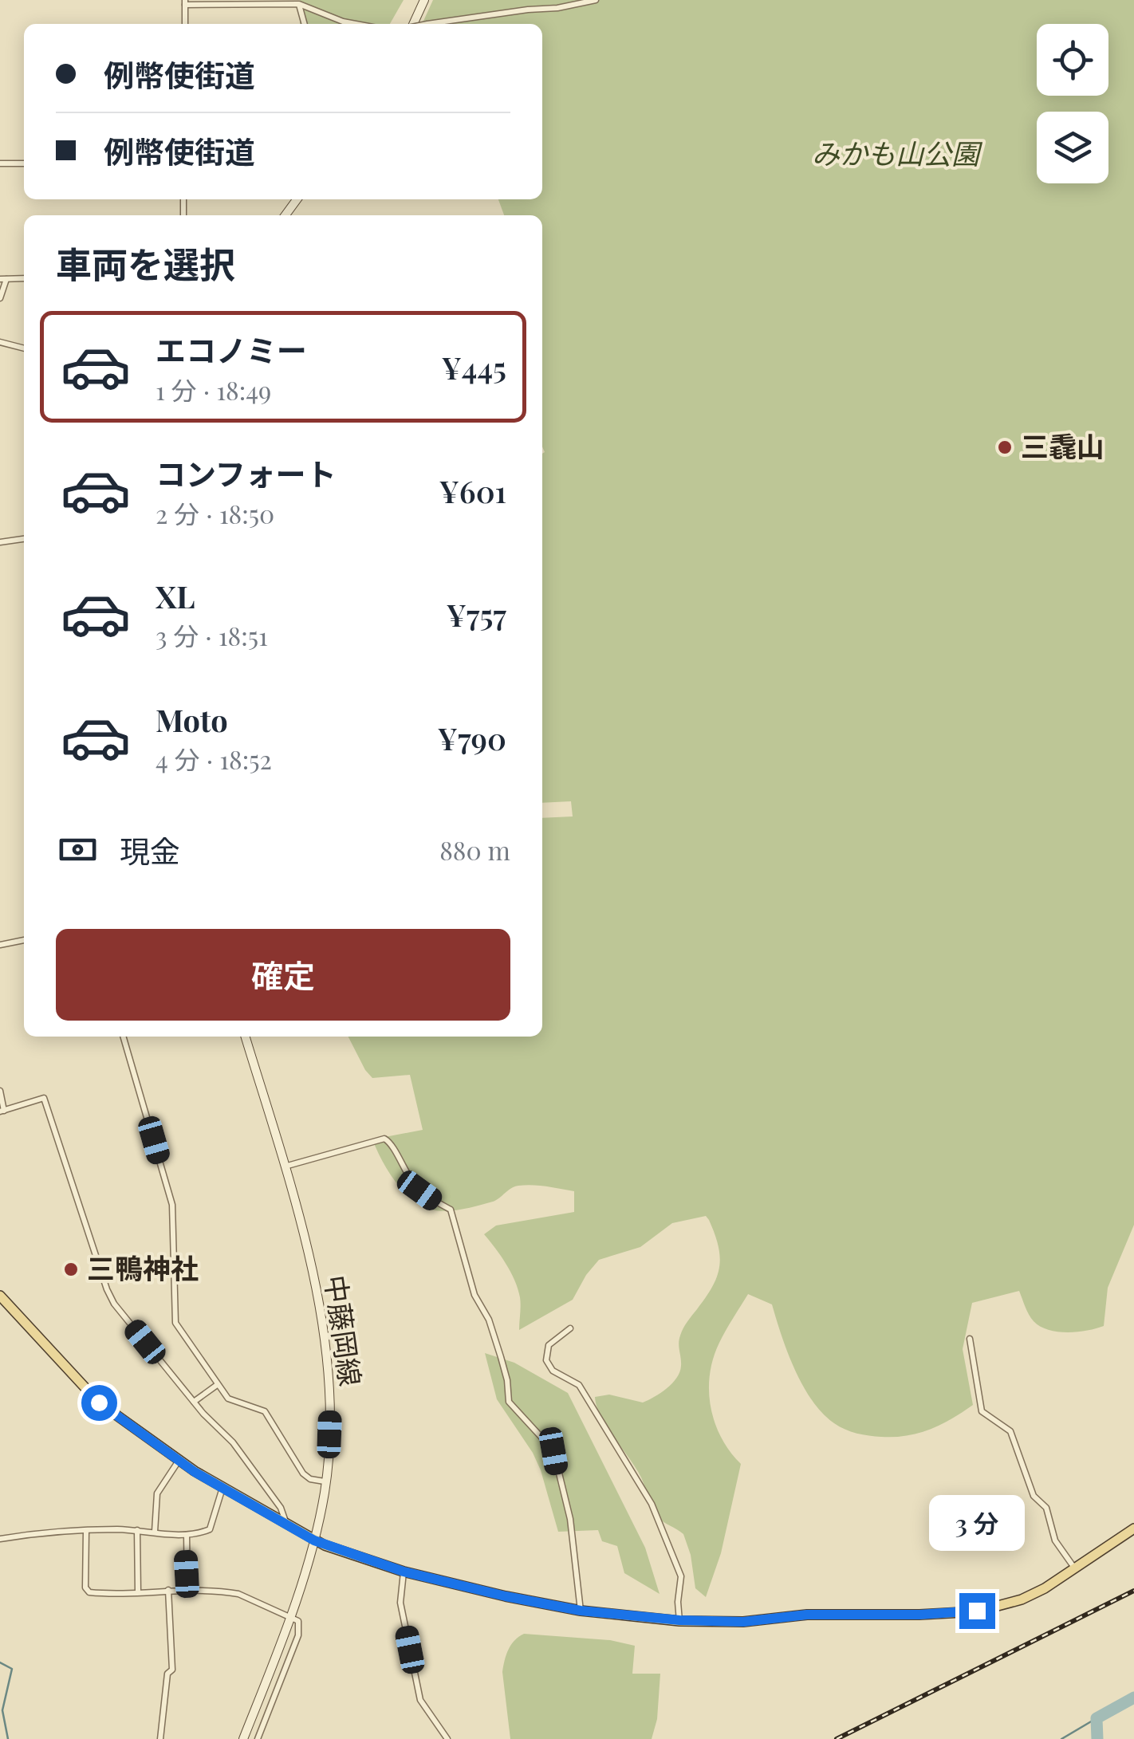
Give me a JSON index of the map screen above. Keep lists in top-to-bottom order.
{
  "streets": {
    "main road": ["中藤岡線"]
  },
  "parks": ["みかも山公園"],
  "places": ["三毳山", "三鴨神社"],
  "page": {
    "banner": ["例幣使街道", "例幣使街道"],
    "heading": "車両を選択",
    "list": [
      {
        "name": "エコノミー",
        "note": "1 分 · 18:49",
        "value": "¥445"
      },
      {
        "name": "コンフォート",
        "note": "2 分 · 18:50",
        "value": "¥601"
      },
      {
        "name": "XL",
        "note": "3 分 · 18:51",
        "value": "¥757"
      },
      {
        "name": "Moto",
        "note": "4 分 · 18:52",
        "value": "¥790"
      }
    ],
    "pay": ["現金", "880 m"],
    "buttons": "確定",
    "bubble": "3 分"
  }
}
